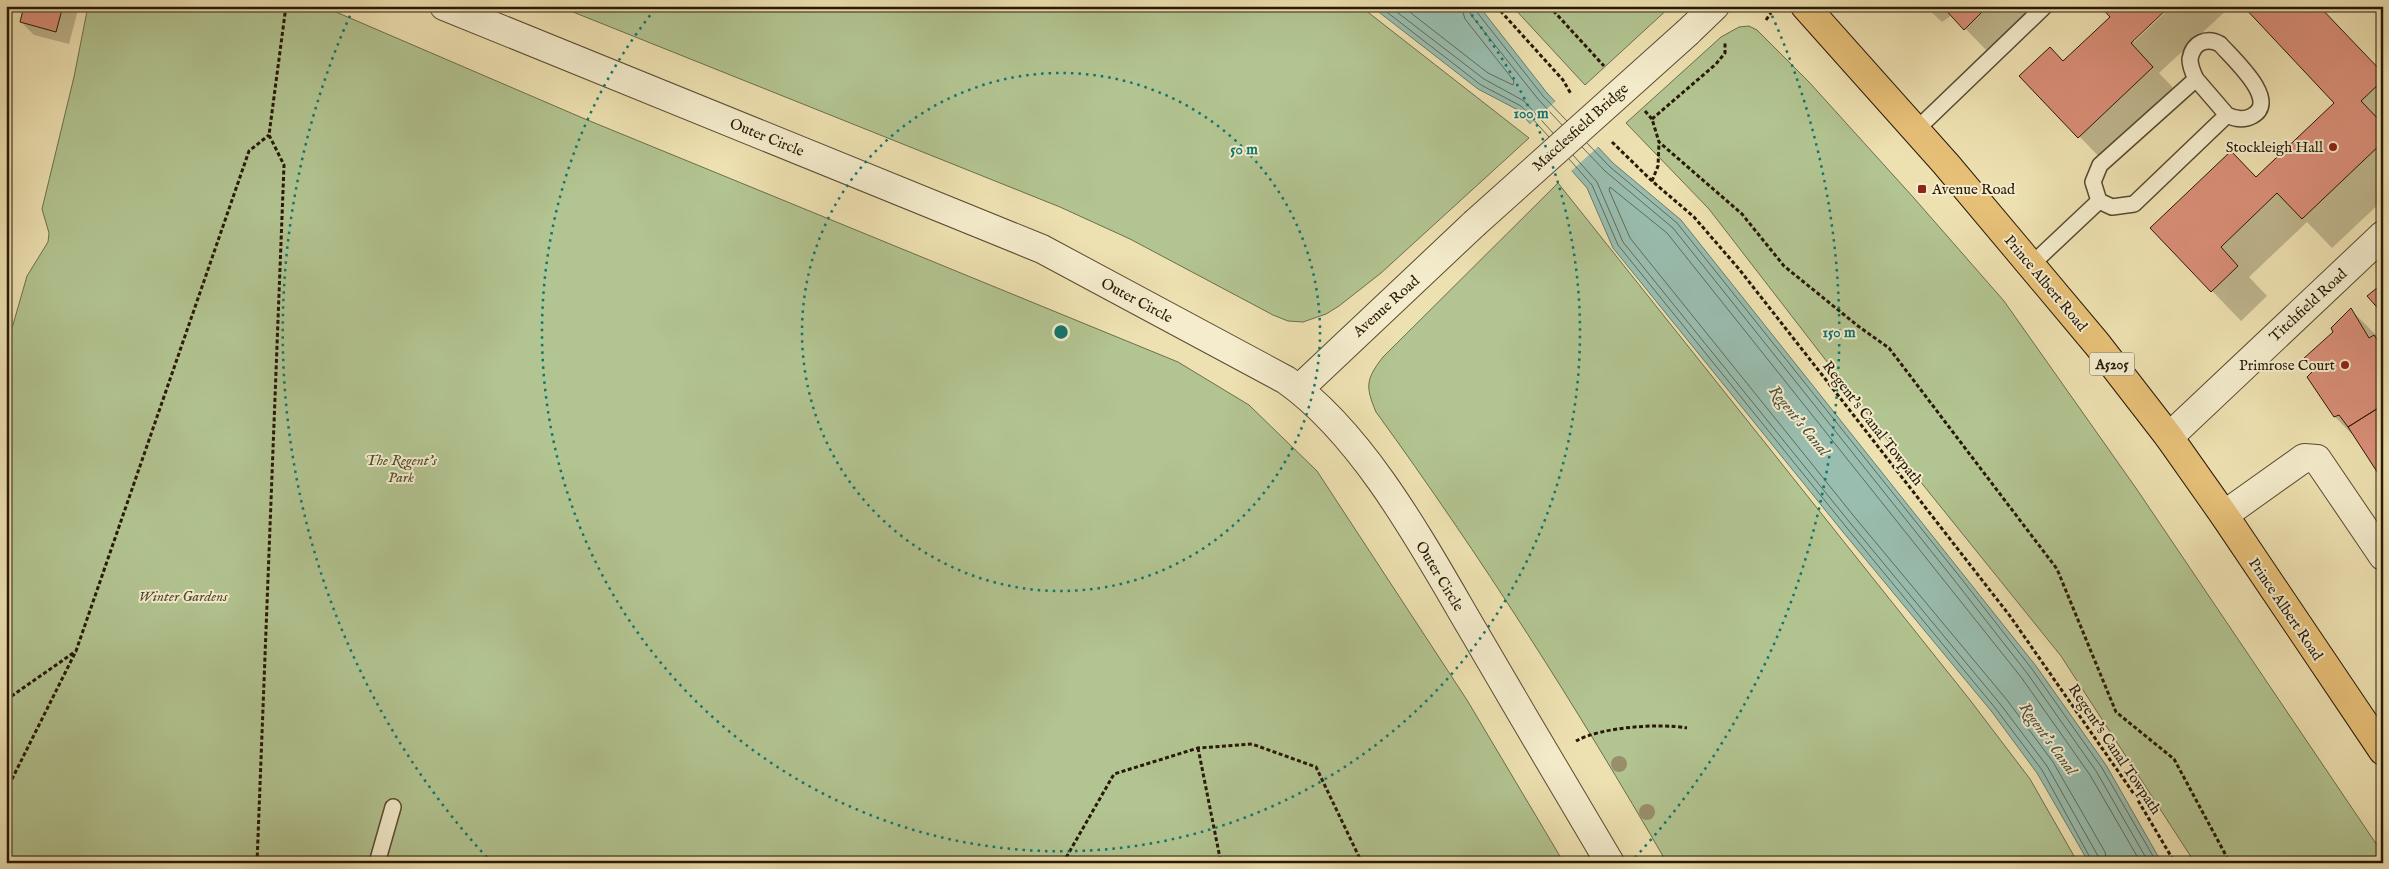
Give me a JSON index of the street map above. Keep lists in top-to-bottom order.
{
  "streets": {
    "main road": ["Prince Albert Road", "A5205"],
    "street": [
      "Macclesfield Bridge",
      "Outer Circle",
      "Titchfield Road",
      "Avenue Road"
    ],
    "path": ["Regent's Canal Towpath"]
  },
  "crossings": [
    ["Macclesfield Bridge", "Avenue Road"],
    ["Outer Circle", "Avenue Road"],
    ["Prince Albert Road", "Titchfield Road"]
  ],
  "water": ["Regent's Canal"],
  "parks": ["The Regent's Park", "Winter Gardens"],
  "places": {
    "other": ["Stockleigh Hall", "Primrose Court"],
    "transit": ["Avenue Road"]
  },
  "rings": ["100 m", "50 m", "150 m"]
}
